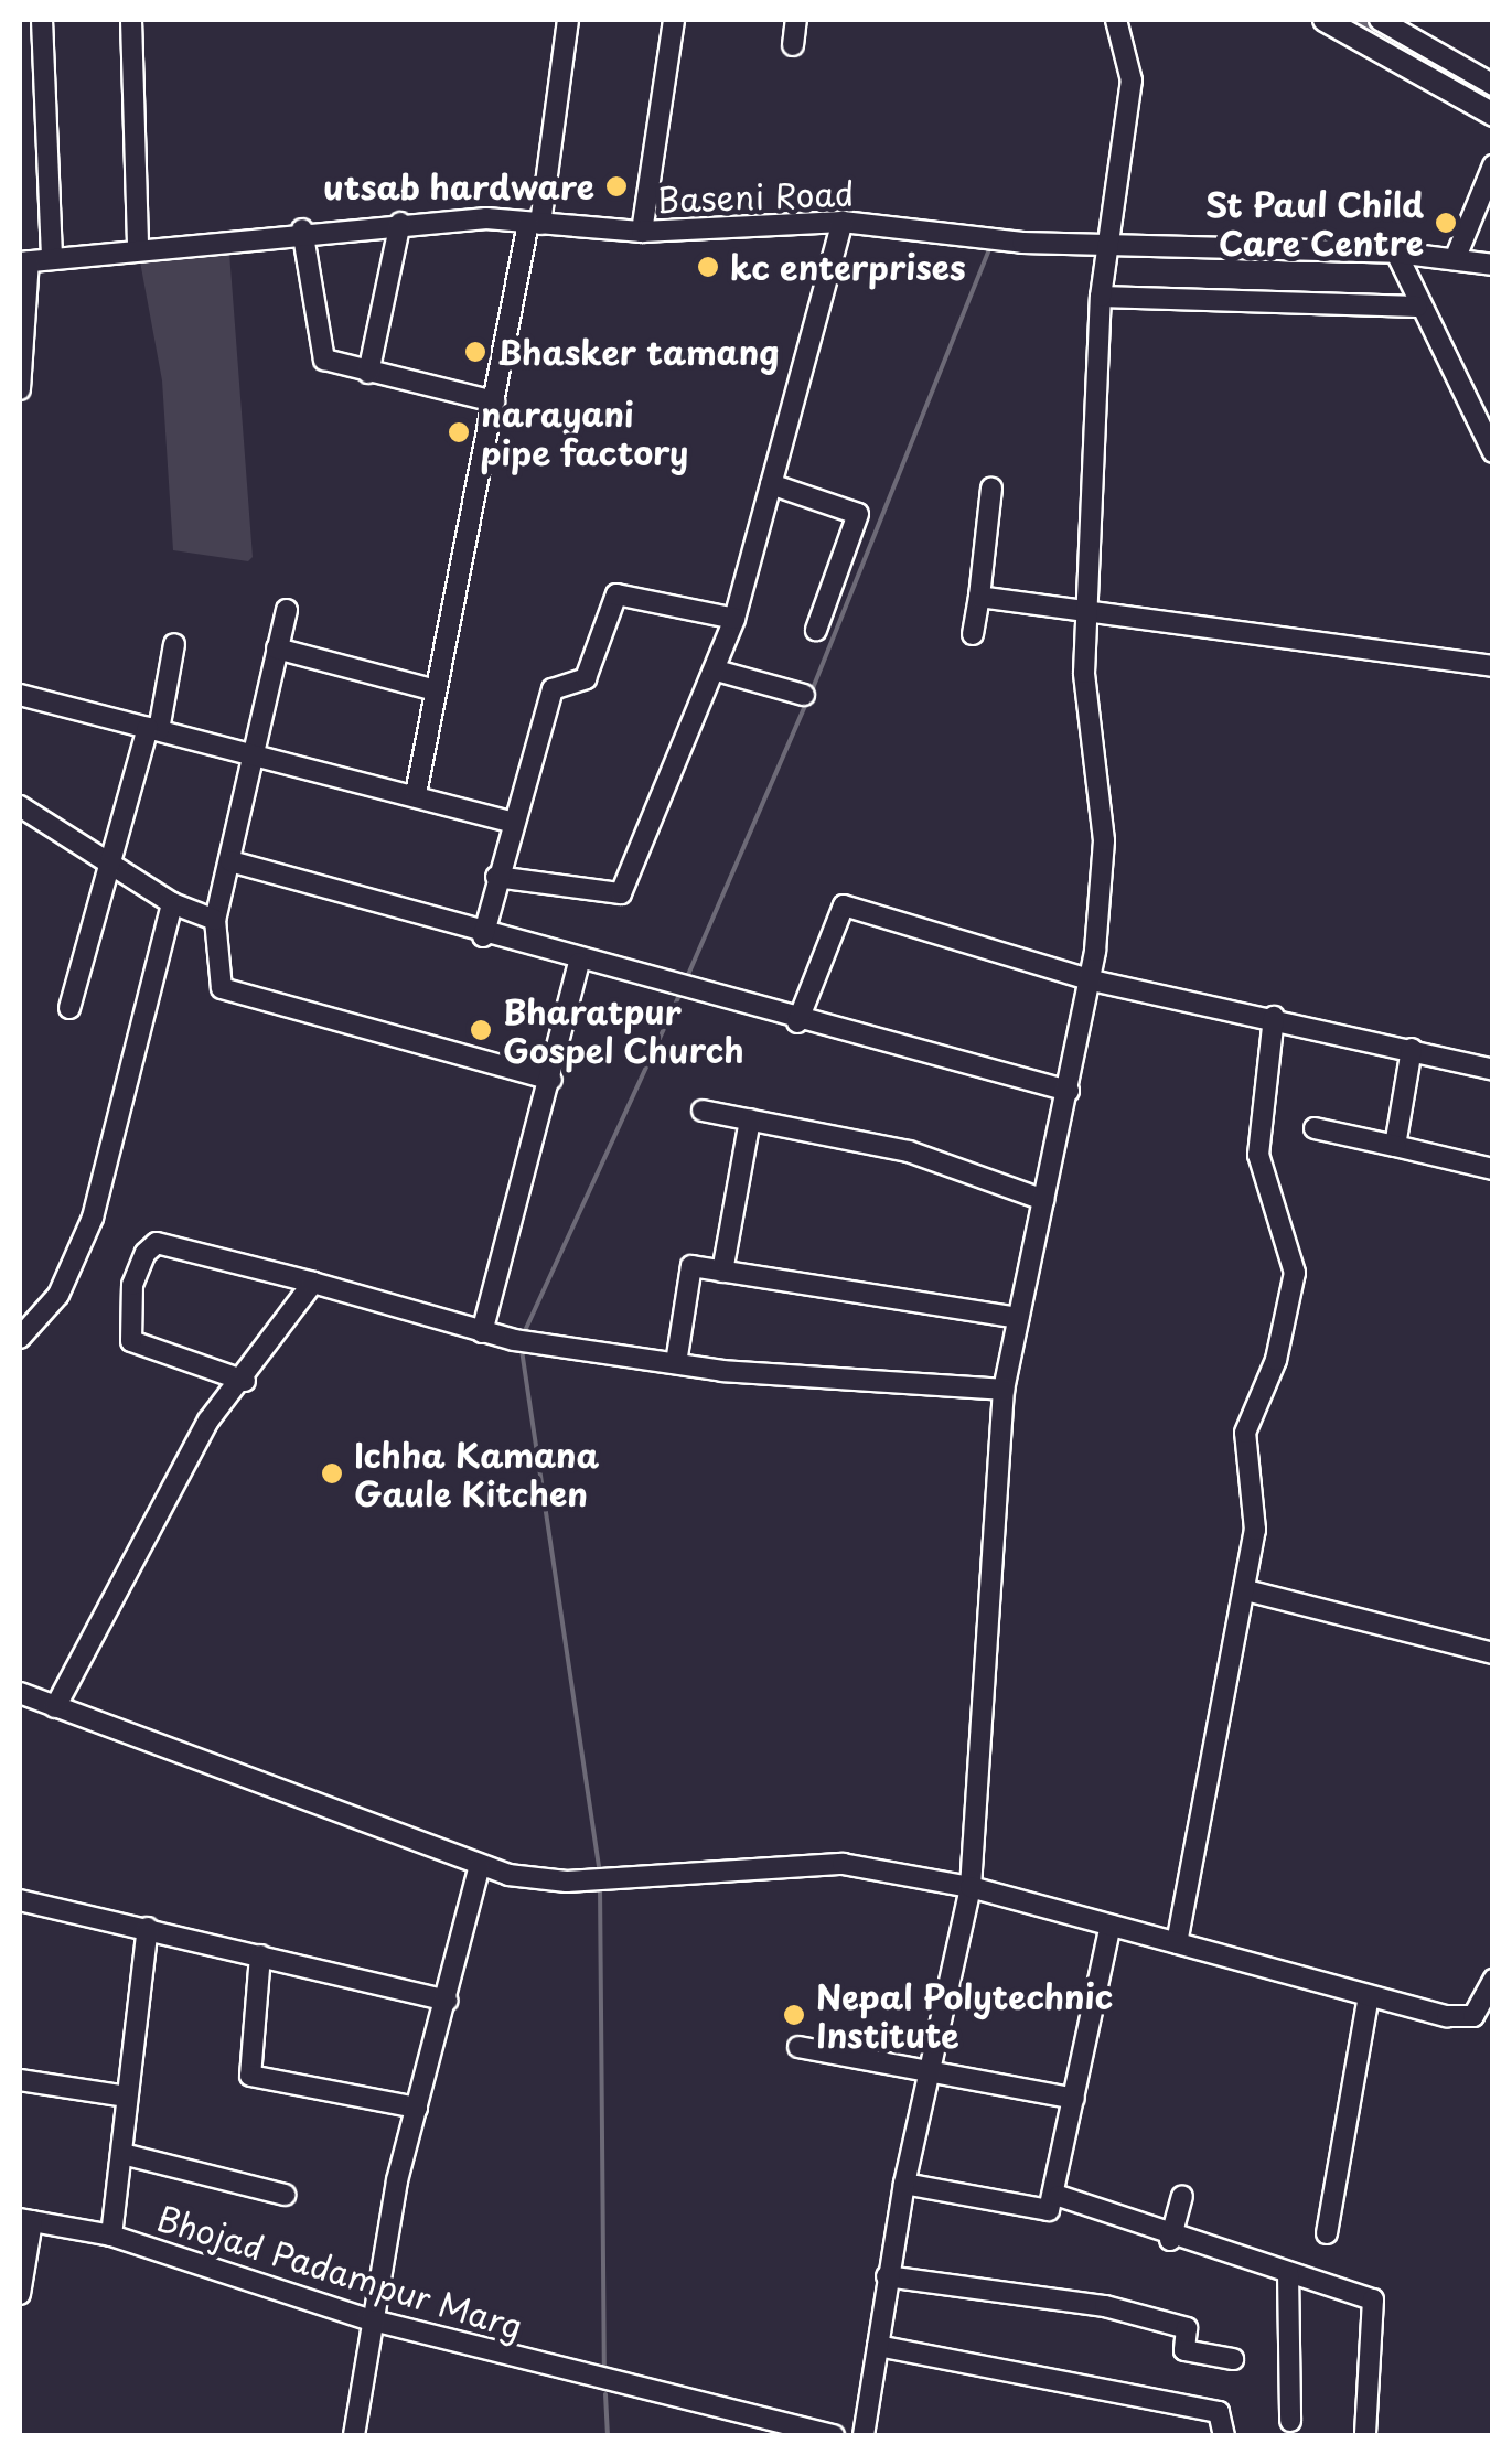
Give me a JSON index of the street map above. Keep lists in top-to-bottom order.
{
  "streets": {
    "street": ["Baseni Road", "Bhojad Padampur Marg"]
  },
  "places": [
    "utsab hardware",
    "St Paul Child Care Centre",
    "kc enterprises",
    "Bhasker tamang",
    "narayani pipe factory",
    "Bharatpur Gospel Church",
    "Ichha Kamana Gaule Kitchen",
    "Nepal Polytechnic Institute"
  ]
}
